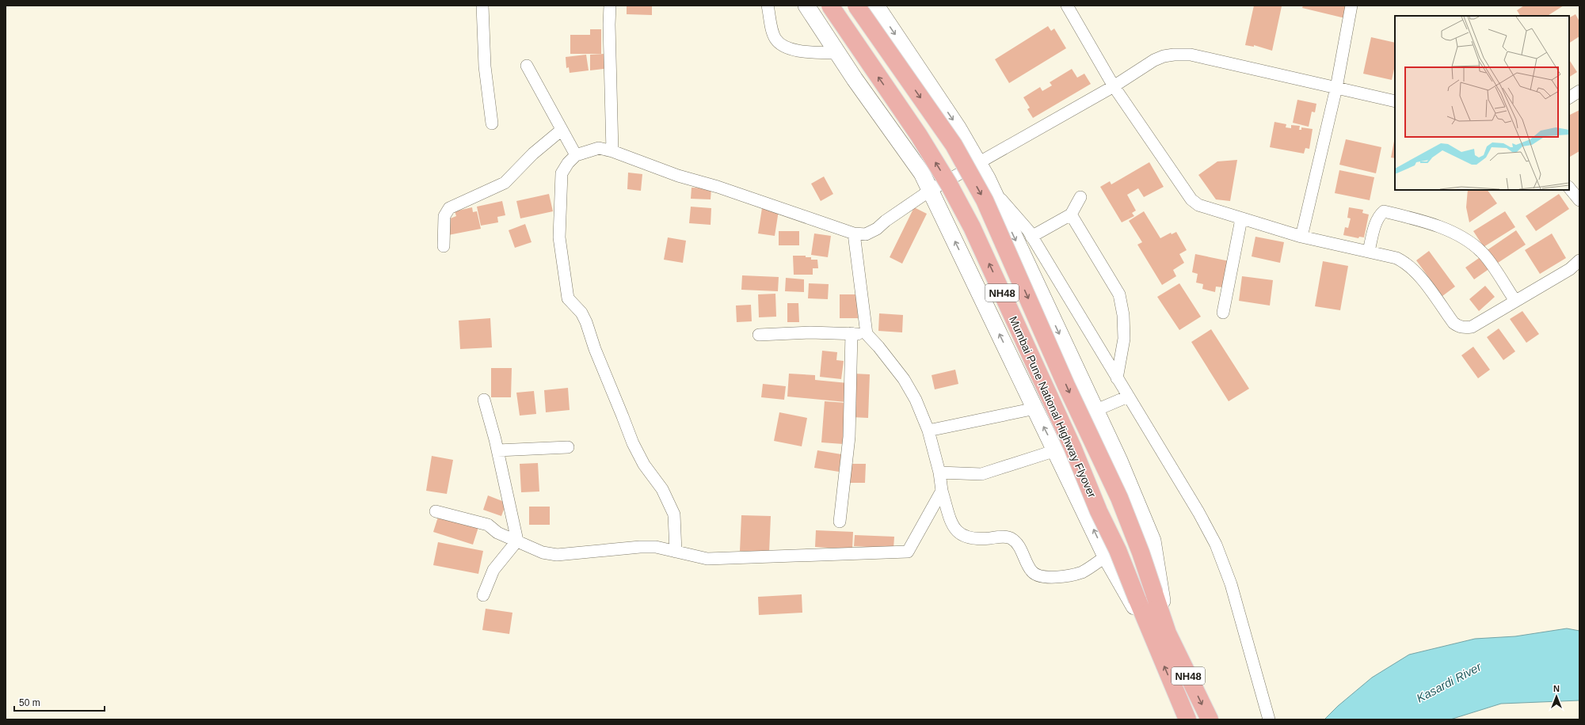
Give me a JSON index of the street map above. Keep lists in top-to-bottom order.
{
  "streets": {
    "highway": ["NH48", "Mumbai Pune National Highway Flyover"]
  },
  "crossings": [
    ["NH48", "Mumbai Pune National Highway Flyover"]
  ],
  "water": ["Kasardi River"],
  "scale_bar": "50 m",
  "north": "top"
}
